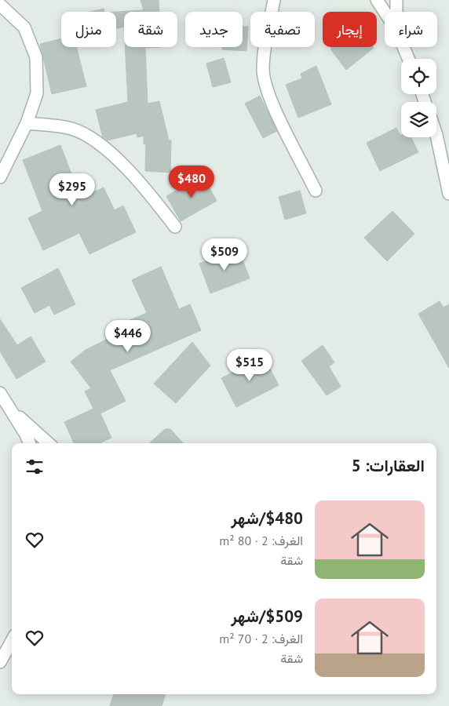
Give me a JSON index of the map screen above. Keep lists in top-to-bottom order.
{
  "page": {
    "chip": [
      "شراء",
      "إيجار",
      "تصفية",
      "جديد",
      "شقة",
      "منزل"
    ],
    "price": [
      "$480",
      "$295",
      "$509",
      "$446",
      "$515"
    ],
    "heading": "العقارات: 5",
    "list": [
      {
        "name": "$480/شهر",
        "note": "الغرف: 2 · 80 m² · شقة"
      },
      {
        "name": "$509/شهر",
        "note": "الغرف: 2 · 70 m² · شقة"
      }
    ]
  }
}
